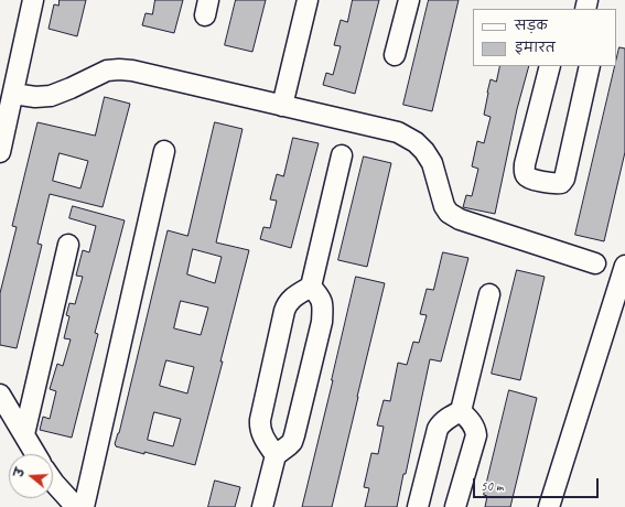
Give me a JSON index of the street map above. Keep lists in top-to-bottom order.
{
  "legend": ["सड़क", "इमारत"],
  "scale_bar": "50 m",
  "north": "left"
}
